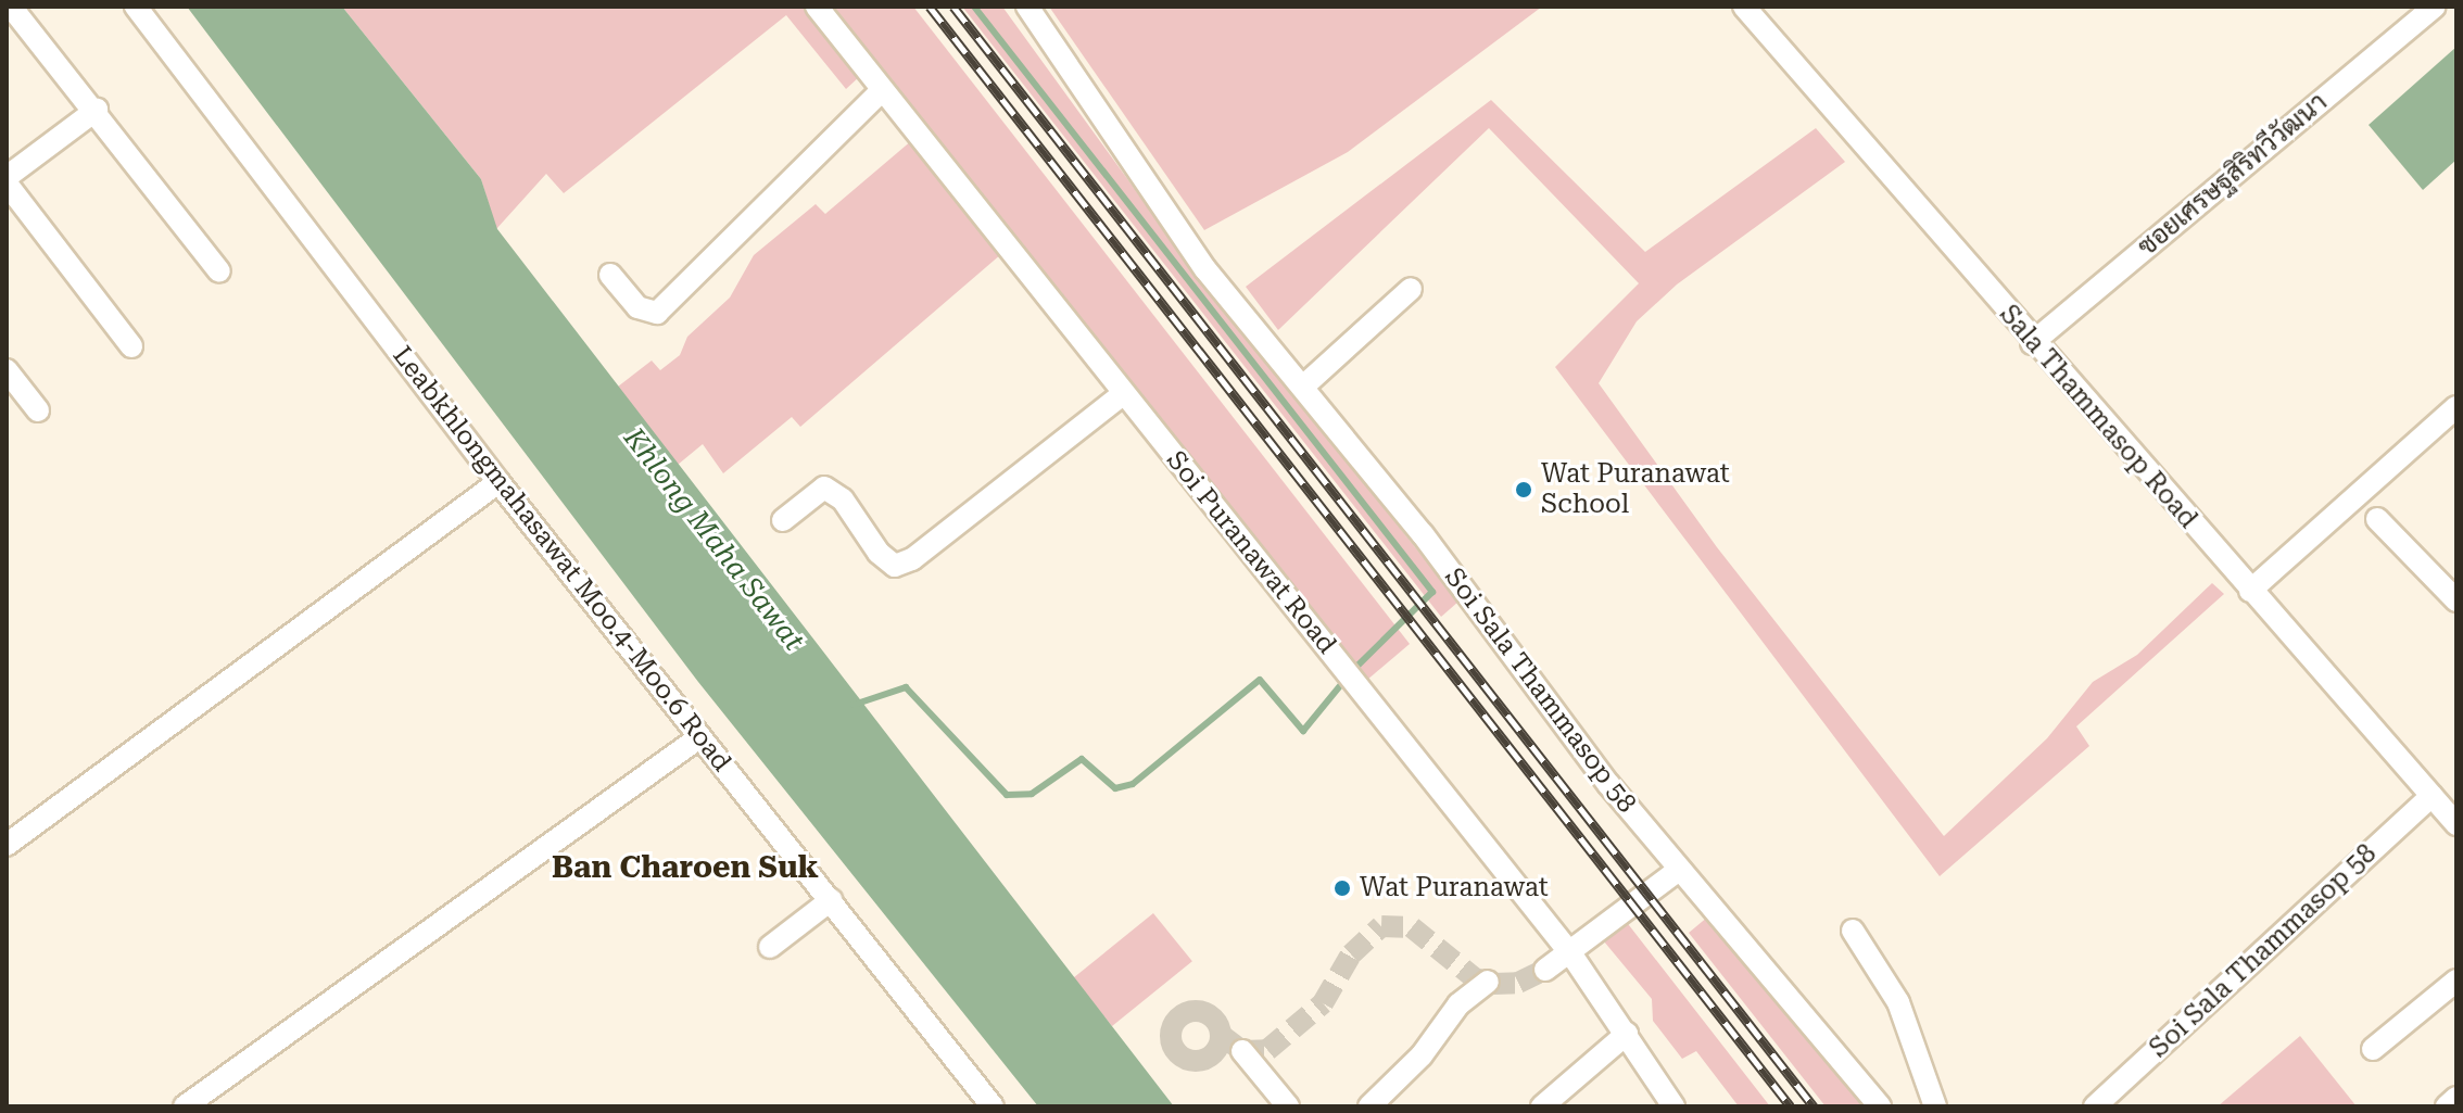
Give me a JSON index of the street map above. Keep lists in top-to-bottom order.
{
  "streets": {
    "street": [
      "ซอยเศรษฐสิริทวีวัฒนา",
      "Sala Thammasop Road",
      "Soi Puranawat Road",
      "Leabkhlongmahasawat Moo.4-Moo.6 Road",
      "Soi Sala Thammasop 58"
    ]
  },
  "crossings": [
    ["ซอยเศรษฐสิริทวีวัฒนา", "Sala Thammasop Road"],
    ["Sala Thammasop Road", "Soi Sala Thammasop 58"]
  ],
  "districts": ["Ban Charoen Suk"],
  "water": ["Khlong Maha Sawat"],
  "places": ["Wat Puranawat School", "Wat Puranawat"]
}
